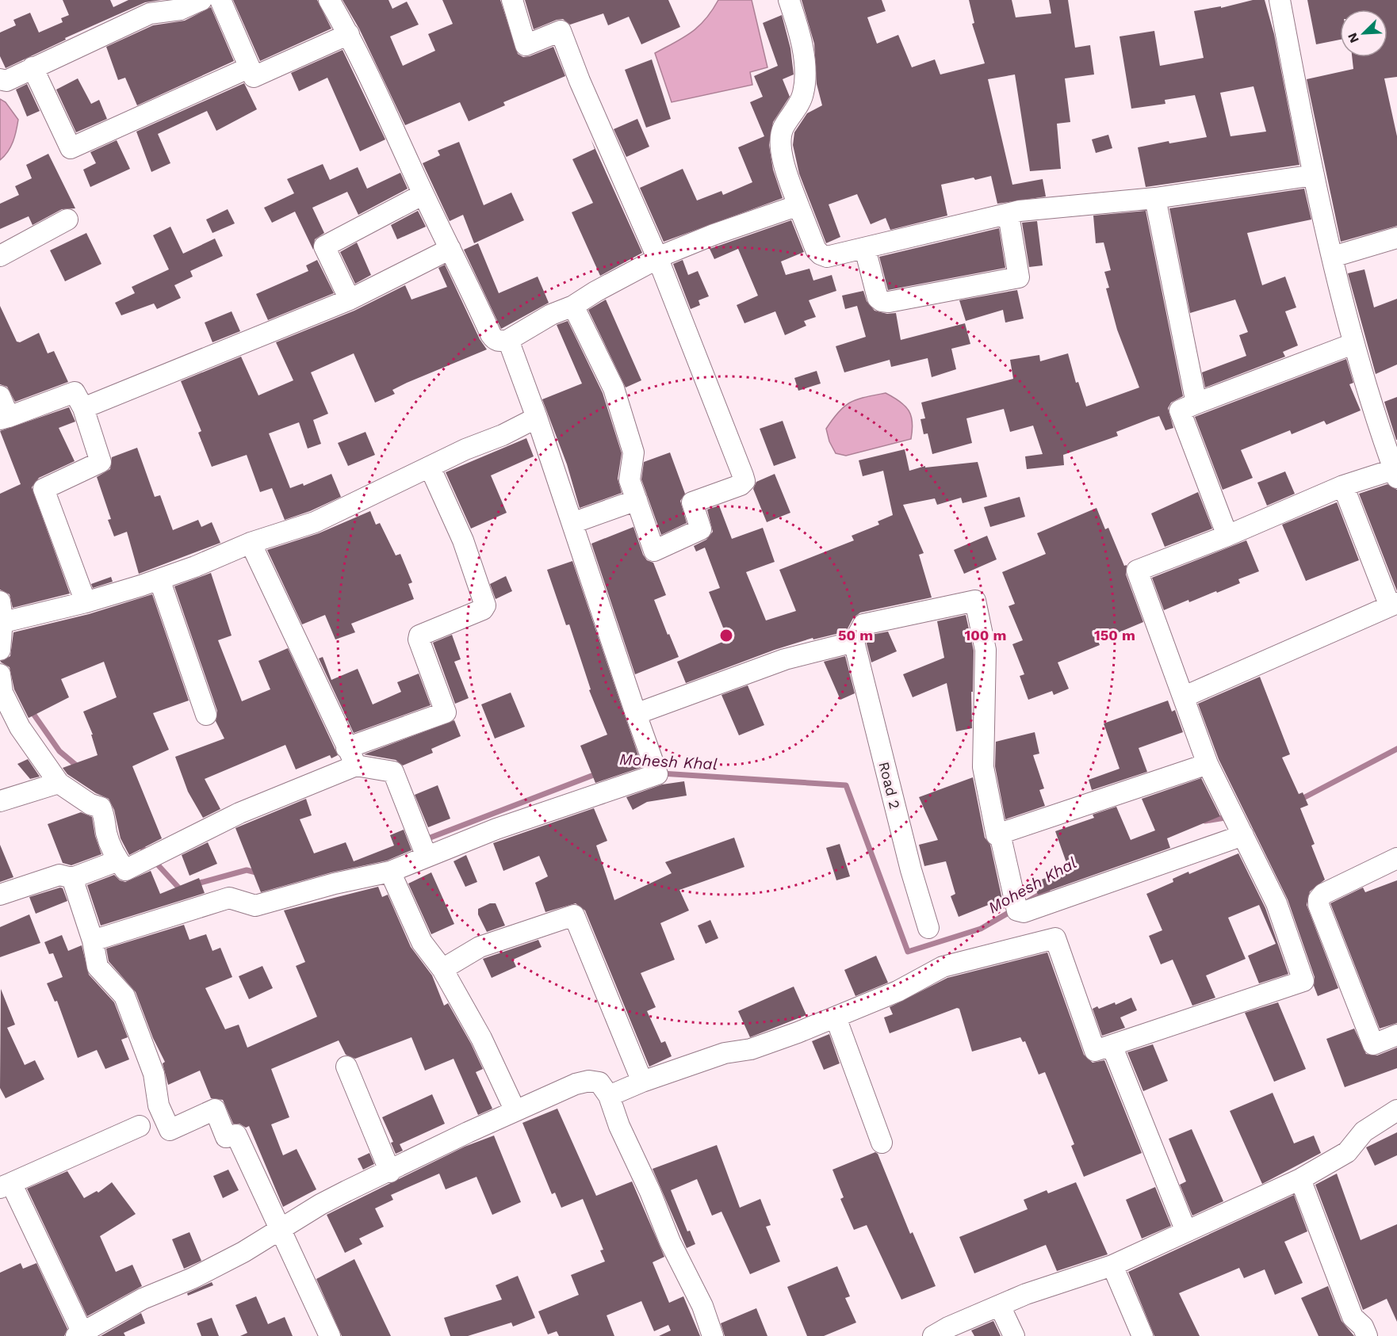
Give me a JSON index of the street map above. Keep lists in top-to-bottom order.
{
  "streets": {
    "street": ["Road 2"]
  },
  "water": ["Mohesh Khal"],
  "north": "bottom left",
  "rings": ["50 m", "100 m", "150 m"]
}
